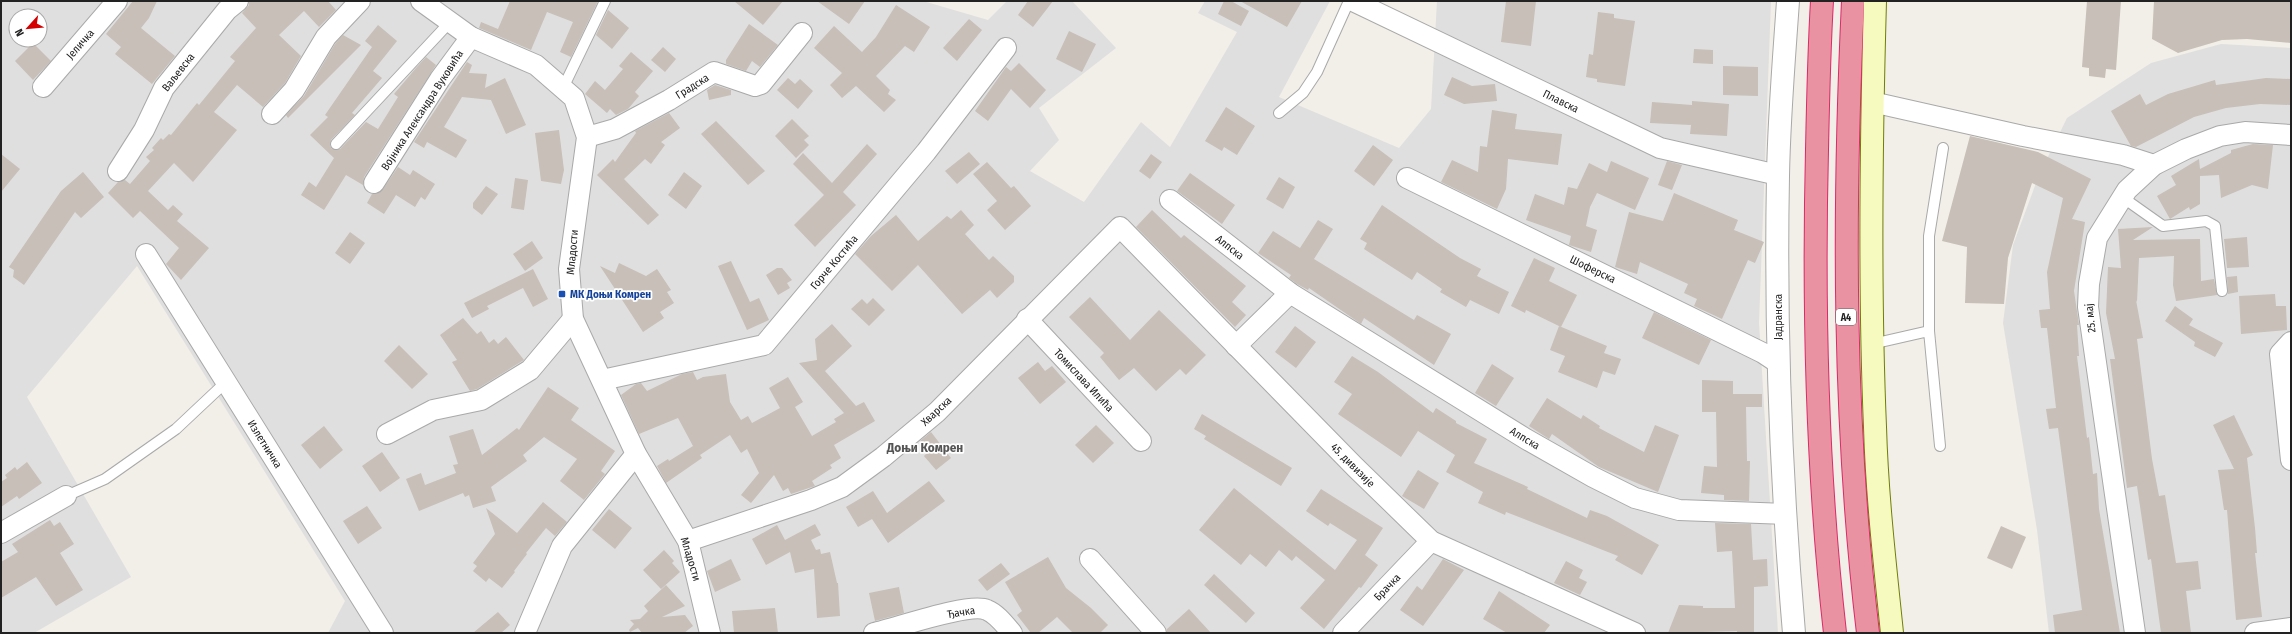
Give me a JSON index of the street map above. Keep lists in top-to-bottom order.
{
  "streets": {
    "highway": ["A4"],
    "street": [
      "Јеличка",
      "Ваљевска",
      "Градска",
      "Плавска",
      "Војника Александра Вуковића",
      "Алпска",
      "Младости",
      "Горче Костића",
      "Шоферска",
      "Јадранска",
      "25. мај",
      "Томислава Илића",
      "Хварска",
      "Излетничка",
      "45. дивизије",
      "Брачка",
      "Ђачка"
    ]
  },
  "crossings": [
    ["Градска", "Младости"],
    ["Плавска", "Јадранска"],
    ["Војника Александра Вуковића", "Младости"],
    ["Алпска", "Јадранска"],
    ["Младости", "Горче Костића"],
    ["Младости", "Хварска"],
    ["Шоферска", "Јадранска"],
    ["Томислава Илића", "Хварска"],
    ["Хварска", "45. дивизије"],
    ["45. дивизије", "Брачка"]
  ],
  "districts": ["Доњи Комрен"],
  "places": {
    "transit": ["МК Доњи Комрен"]
  },
  "north": "bottom left"
}
